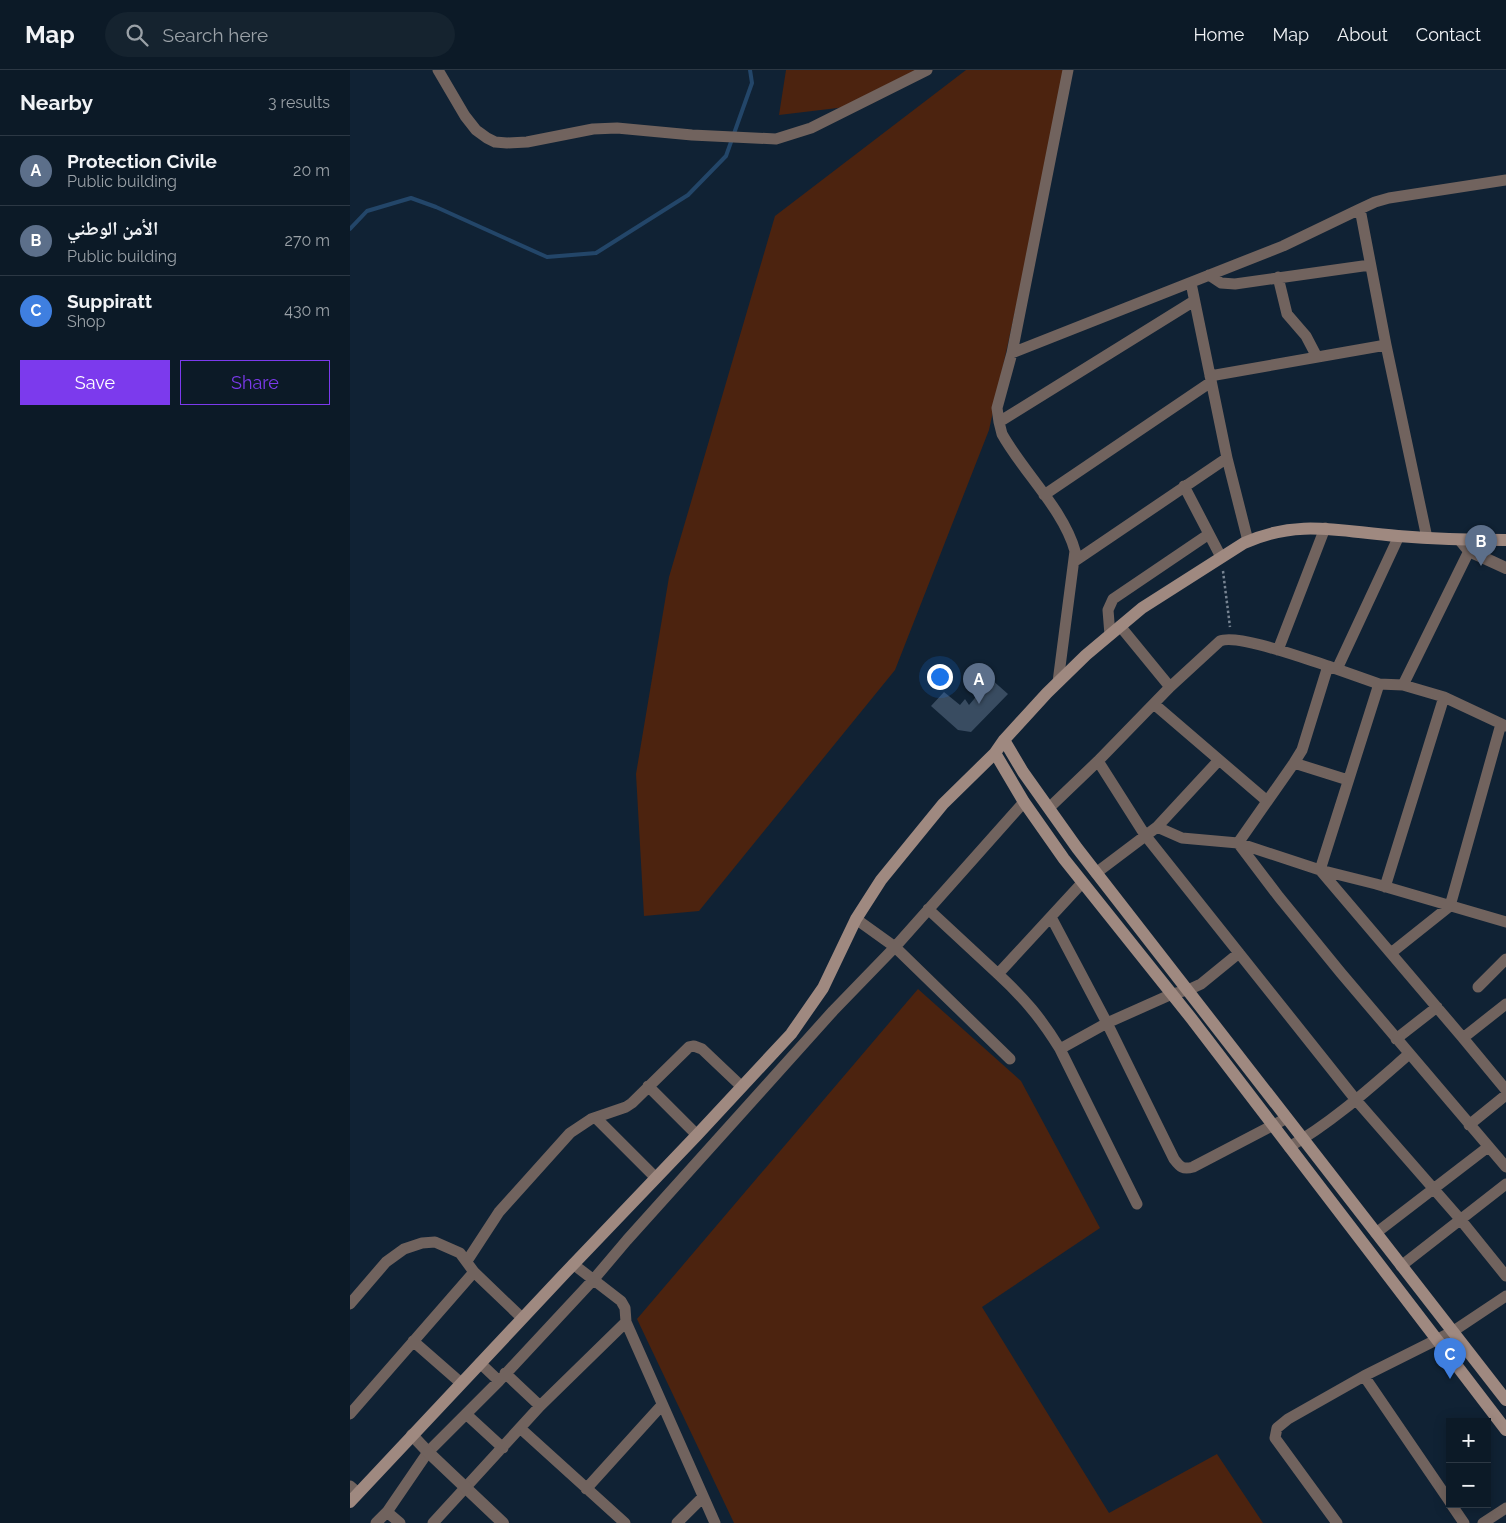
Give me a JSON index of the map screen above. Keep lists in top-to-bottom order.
{
  "page": {
    "header": "Map",
    "search": "Search here",
    "nav": [
      "Home",
      "Map",
      "About",
      "Contact"
    ],
    "heading": ["Nearby", "3 results"],
    "list": [
      {
        "mark": "A",
        "name": "Protection Civile",
        "note": "Public building",
        "value": "20 m"
      },
      {
        "mark": "B",
        "name": "الأمن الوطني",
        "note": "Public building",
        "value": "270 m"
      },
      {
        "mark": "C",
        "name": "Suppiratt",
        "note": "Shop",
        "value": "430 m"
      }
    ],
    "buttons": ["Save", "Share"],
    "pins": ["B", "A", "C"],
    "map_buttons": ["+", "−"]
  }
}
